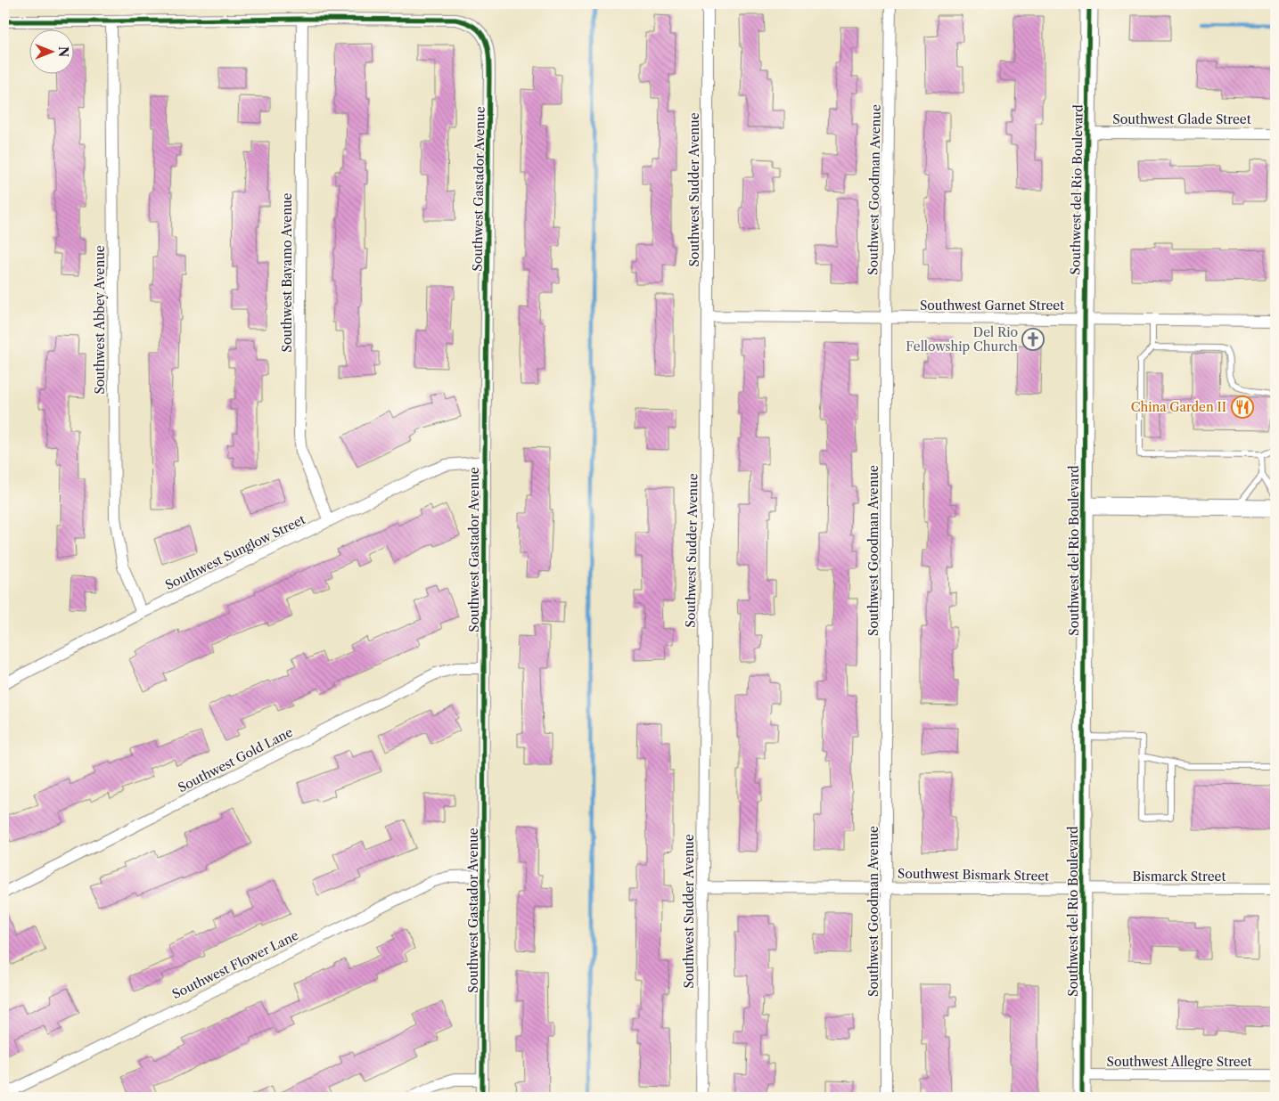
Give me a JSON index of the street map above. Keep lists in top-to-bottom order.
{
  "streets": {
    "street": [
      "Southwest Glade Street",
      "Southwest Gastador Avenue",
      "Southwest Sudder Avenue",
      "Southwest Goodman Avenue",
      "Southwest del Rio Boulevard",
      "Southwest Bayamo Avenue",
      "Southwest Garnet Street",
      "Southwest Abbey Avenue",
      "Southwest Sunglow Street",
      "Southwest Gold Lane",
      "Southwest Bismark Street",
      "Bismarck Street",
      "Southwest Flower Lane",
      "Southwest Allegre Street"
    ]
  },
  "crossings": [
    ["Southwest Glade Street", "Southwest del Rio Boulevard"],
    ["Southwest Gastador Avenue", "Southwest Bayamo Avenue"],
    ["Southwest Gastador Avenue", "Southwest Sunglow Street"],
    ["Southwest Gastador Avenue", "Southwest Gold Lane"],
    ["Southwest Gastador Avenue", "Southwest Flower Lane"],
    ["Southwest Sudder Avenue", "Southwest Garnet Street"],
    ["Southwest Sudder Avenue", "Southwest Bismark Street"],
    ["Southwest Goodman Avenue", "Southwest Garnet Street"],
    ["Southwest Goodman Avenue", "Southwest Bismark Street"],
    ["Southwest del Rio Boulevard", "Southwest Garnet Street"],
    ["Southwest del Rio Boulevard", "Southwest Bismark Street"],
    ["Southwest del Rio Boulevard", "Bismarck Street"],
    ["Southwest del Rio Boulevard", "Southwest Allegre Street"],
    ["Southwest Bayamo Avenue", "Southwest Sunglow Street"],
    ["Southwest Abbey Avenue", "Southwest Sunglow Street"],
    ["Southwest Bismark Street", "Bismarck Street"]
  ],
  "places": {
    "church": ["Del Rio Fellowship Church"],
    "restaurant": ["China Garden II"]
  },
  "north": "right"
}
